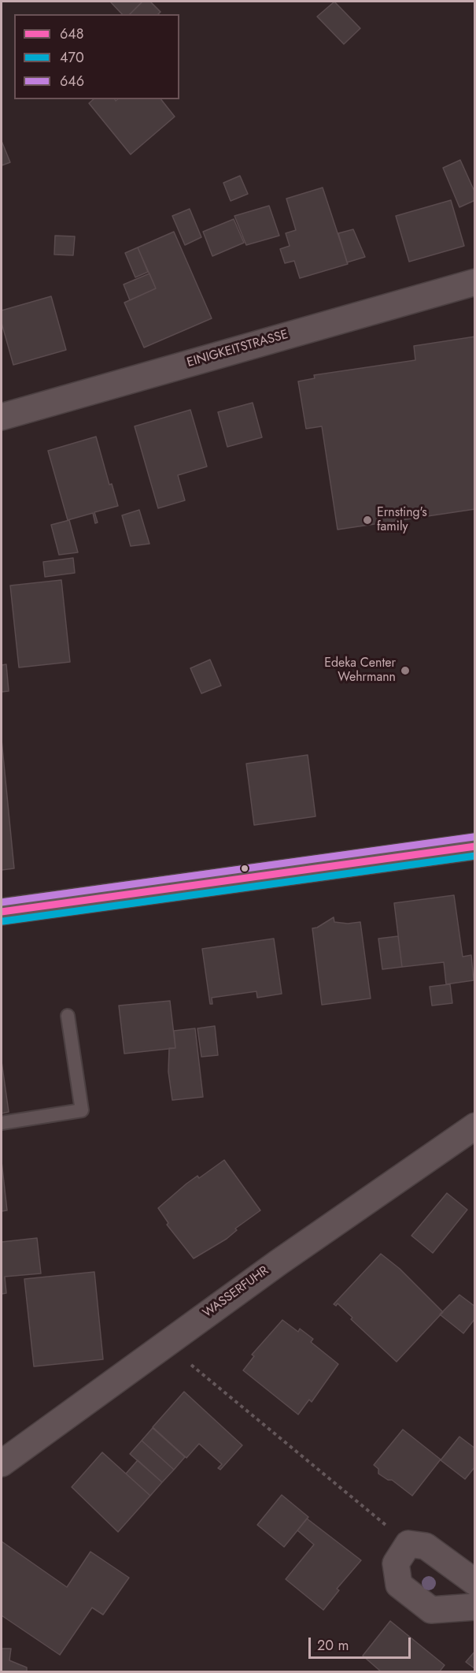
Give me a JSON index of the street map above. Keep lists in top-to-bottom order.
{
  "streets": {
    "street": ["EINIGKEITSTRASSE", "WASSERFUHR"]
  },
  "places": ["Ernsting's family", "Edeka Center Wehrmann"],
  "lines": ["transit line 646", "transit line 648", "transit line 470"],
  "legend": ["648", "470", "646"],
  "scale_bar": "20 m"
}
